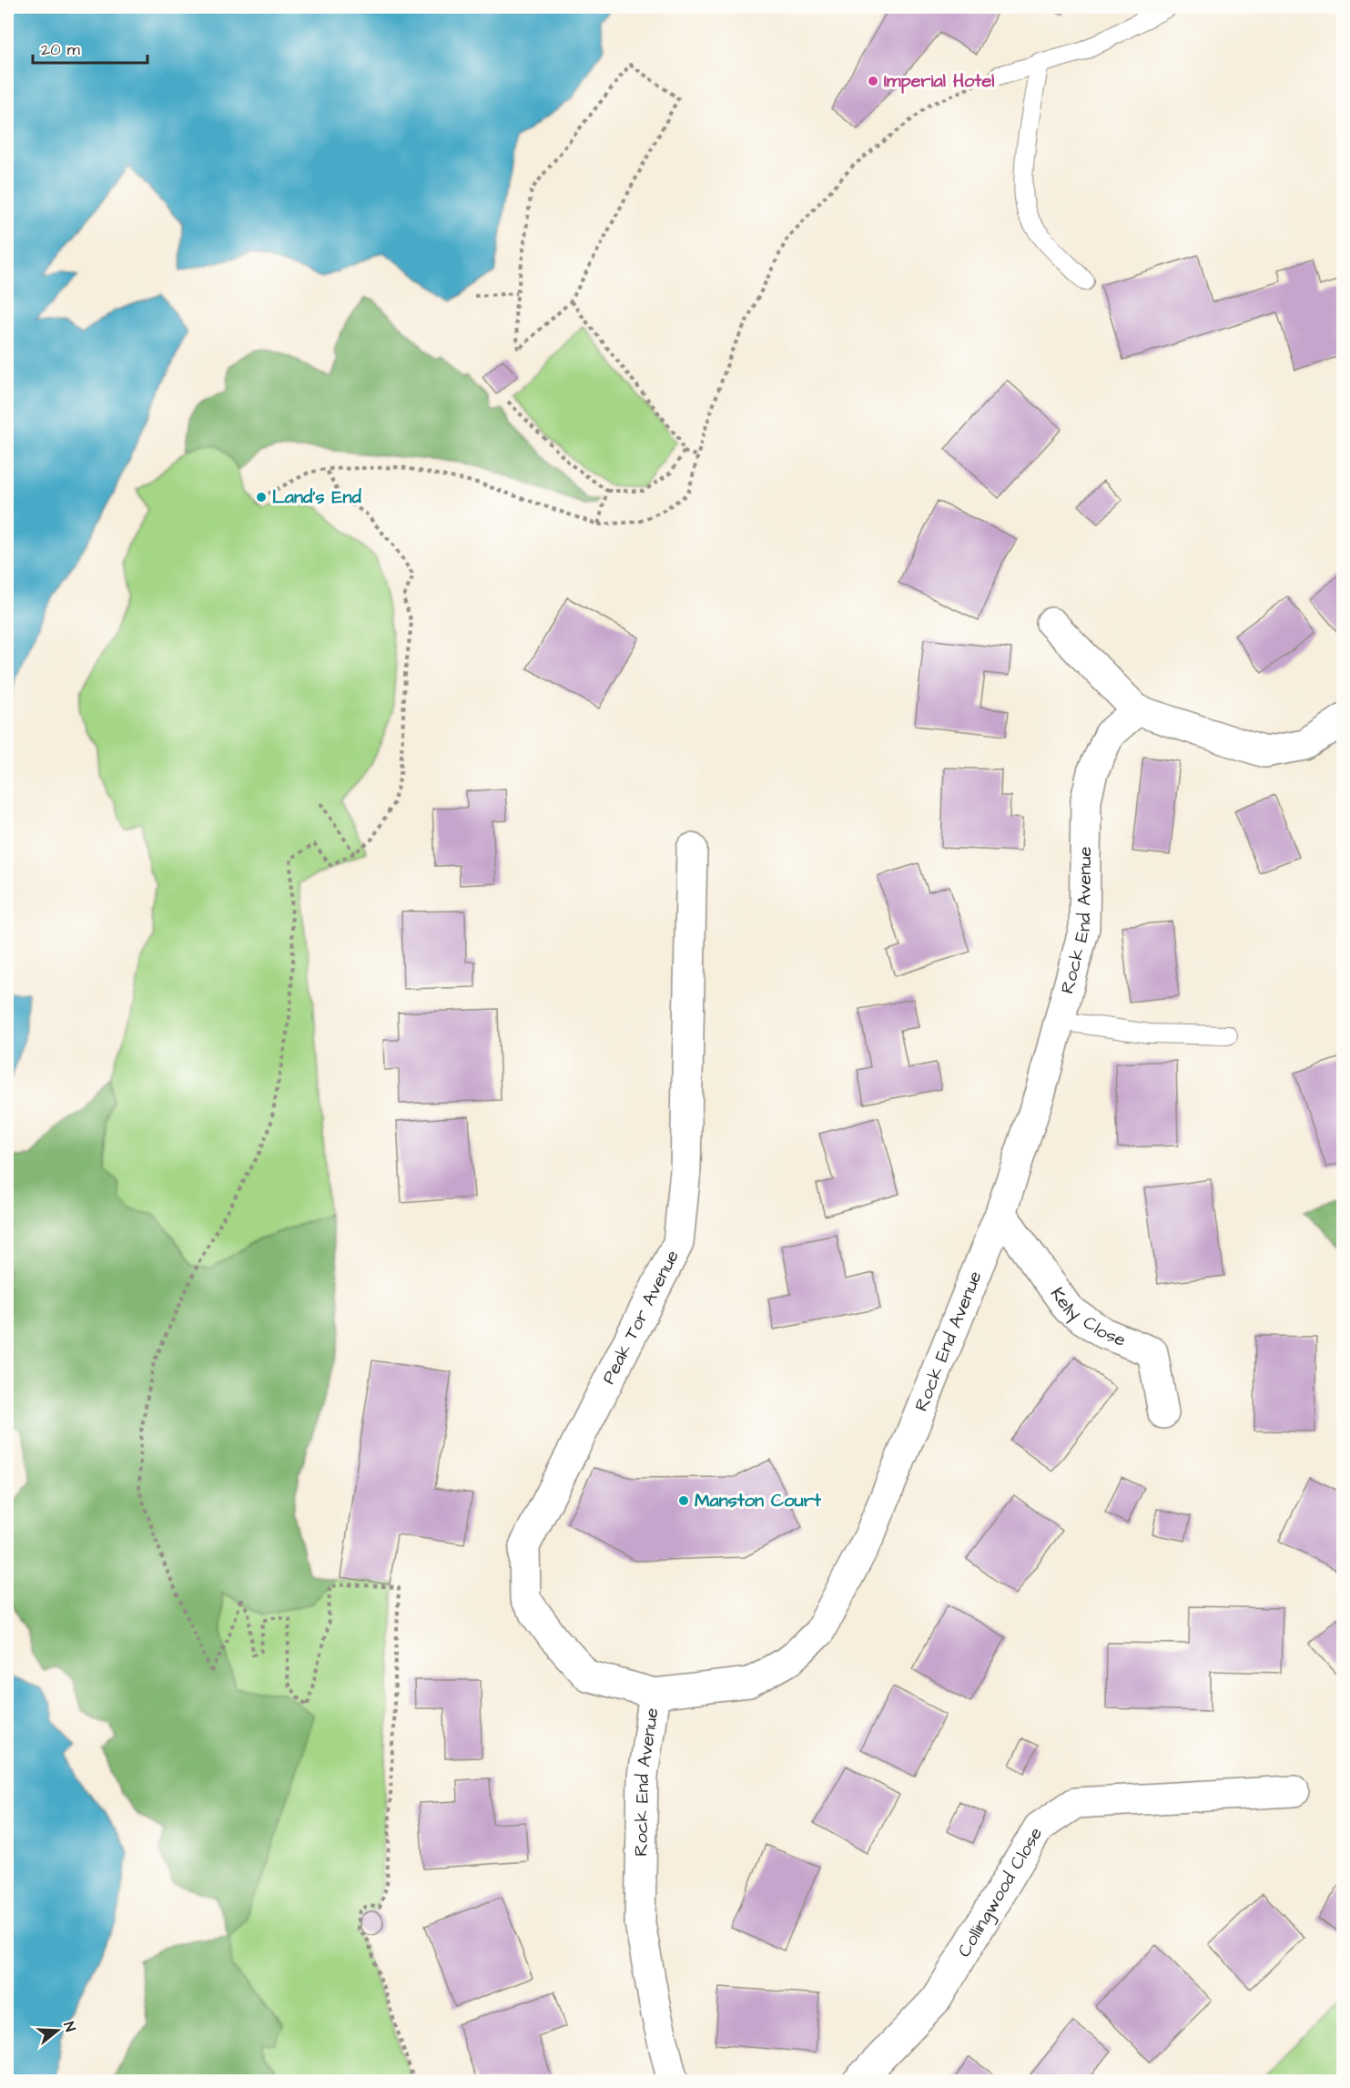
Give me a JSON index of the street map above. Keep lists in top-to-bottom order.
{
  "streets": {
    "street": [
      "Rock End Avenue",
      "Kelly Close",
      "Peak Tor Avenue",
      "Collingwood Close"
    ]
  },
  "crossings": [
    ["Rock End Avenue", "Kelly Close"],
    ["Rock End Avenue", "Peak Tor Avenue"]
  ],
  "places": ["Imperial Hotel", "Land's End", "Manston Court"],
  "scale_bar": "20 m",
  "north": "right"
}
